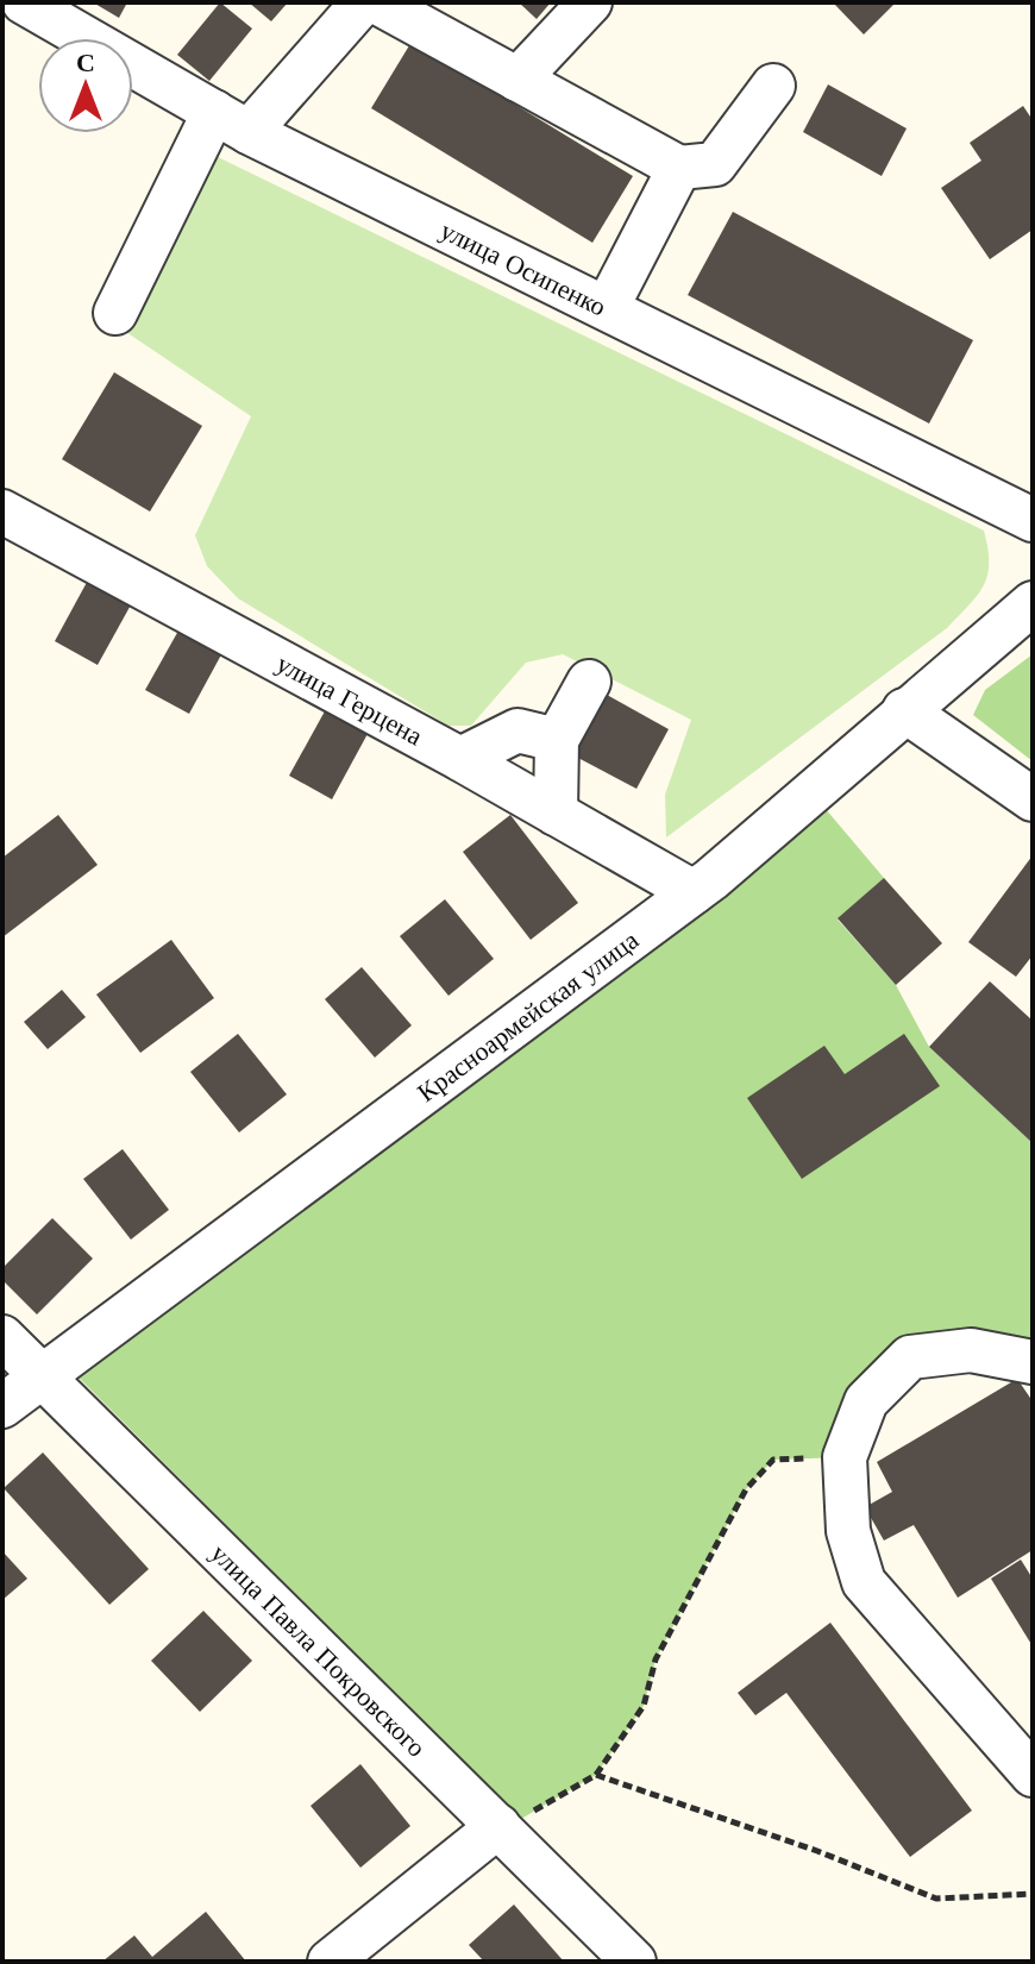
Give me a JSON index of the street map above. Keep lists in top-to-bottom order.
{
  "streets": {
    "street": [
      "улица Осипенко",
      "улица Герцена",
      "Красноармейская улица",
      "улица Павла Покровского"
    ]
  },
  "crossings": [
    ["улица Герцена", "Красноармейская улица"],
    ["Красноармейская улица", "улица Павла Покровского"]
  ],
  "north": "top"
}
